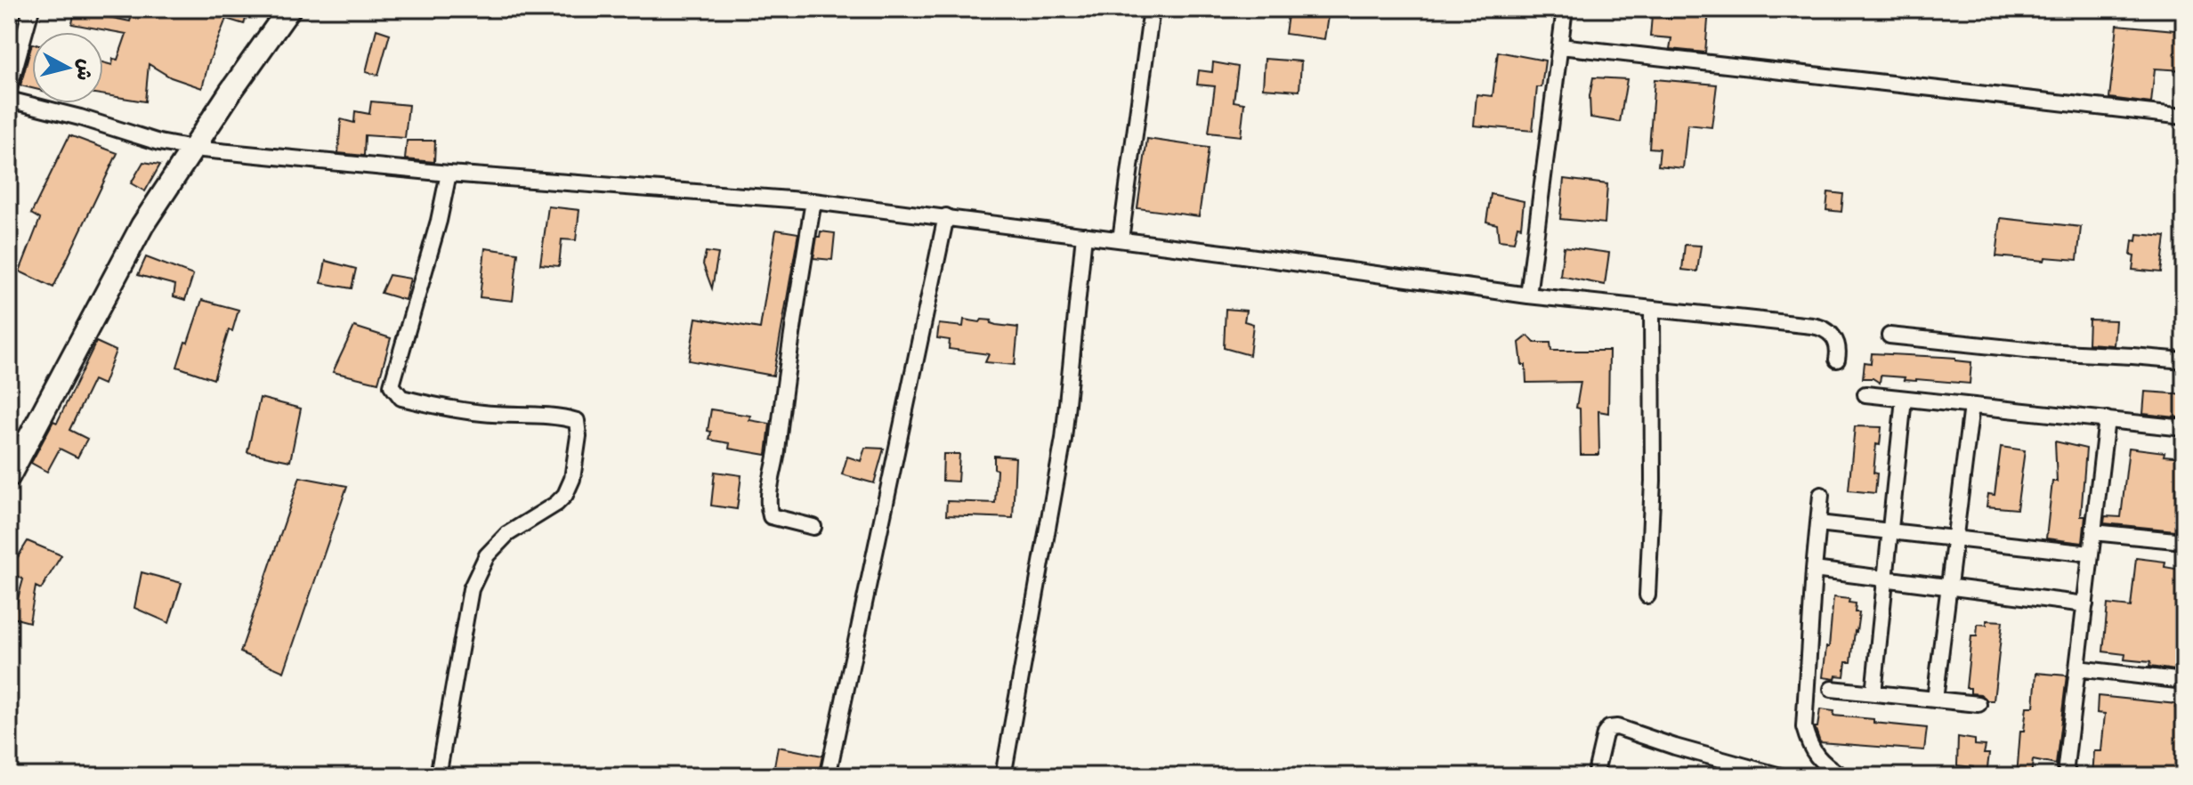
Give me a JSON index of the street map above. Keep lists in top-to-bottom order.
{
  "north": "right"
}
